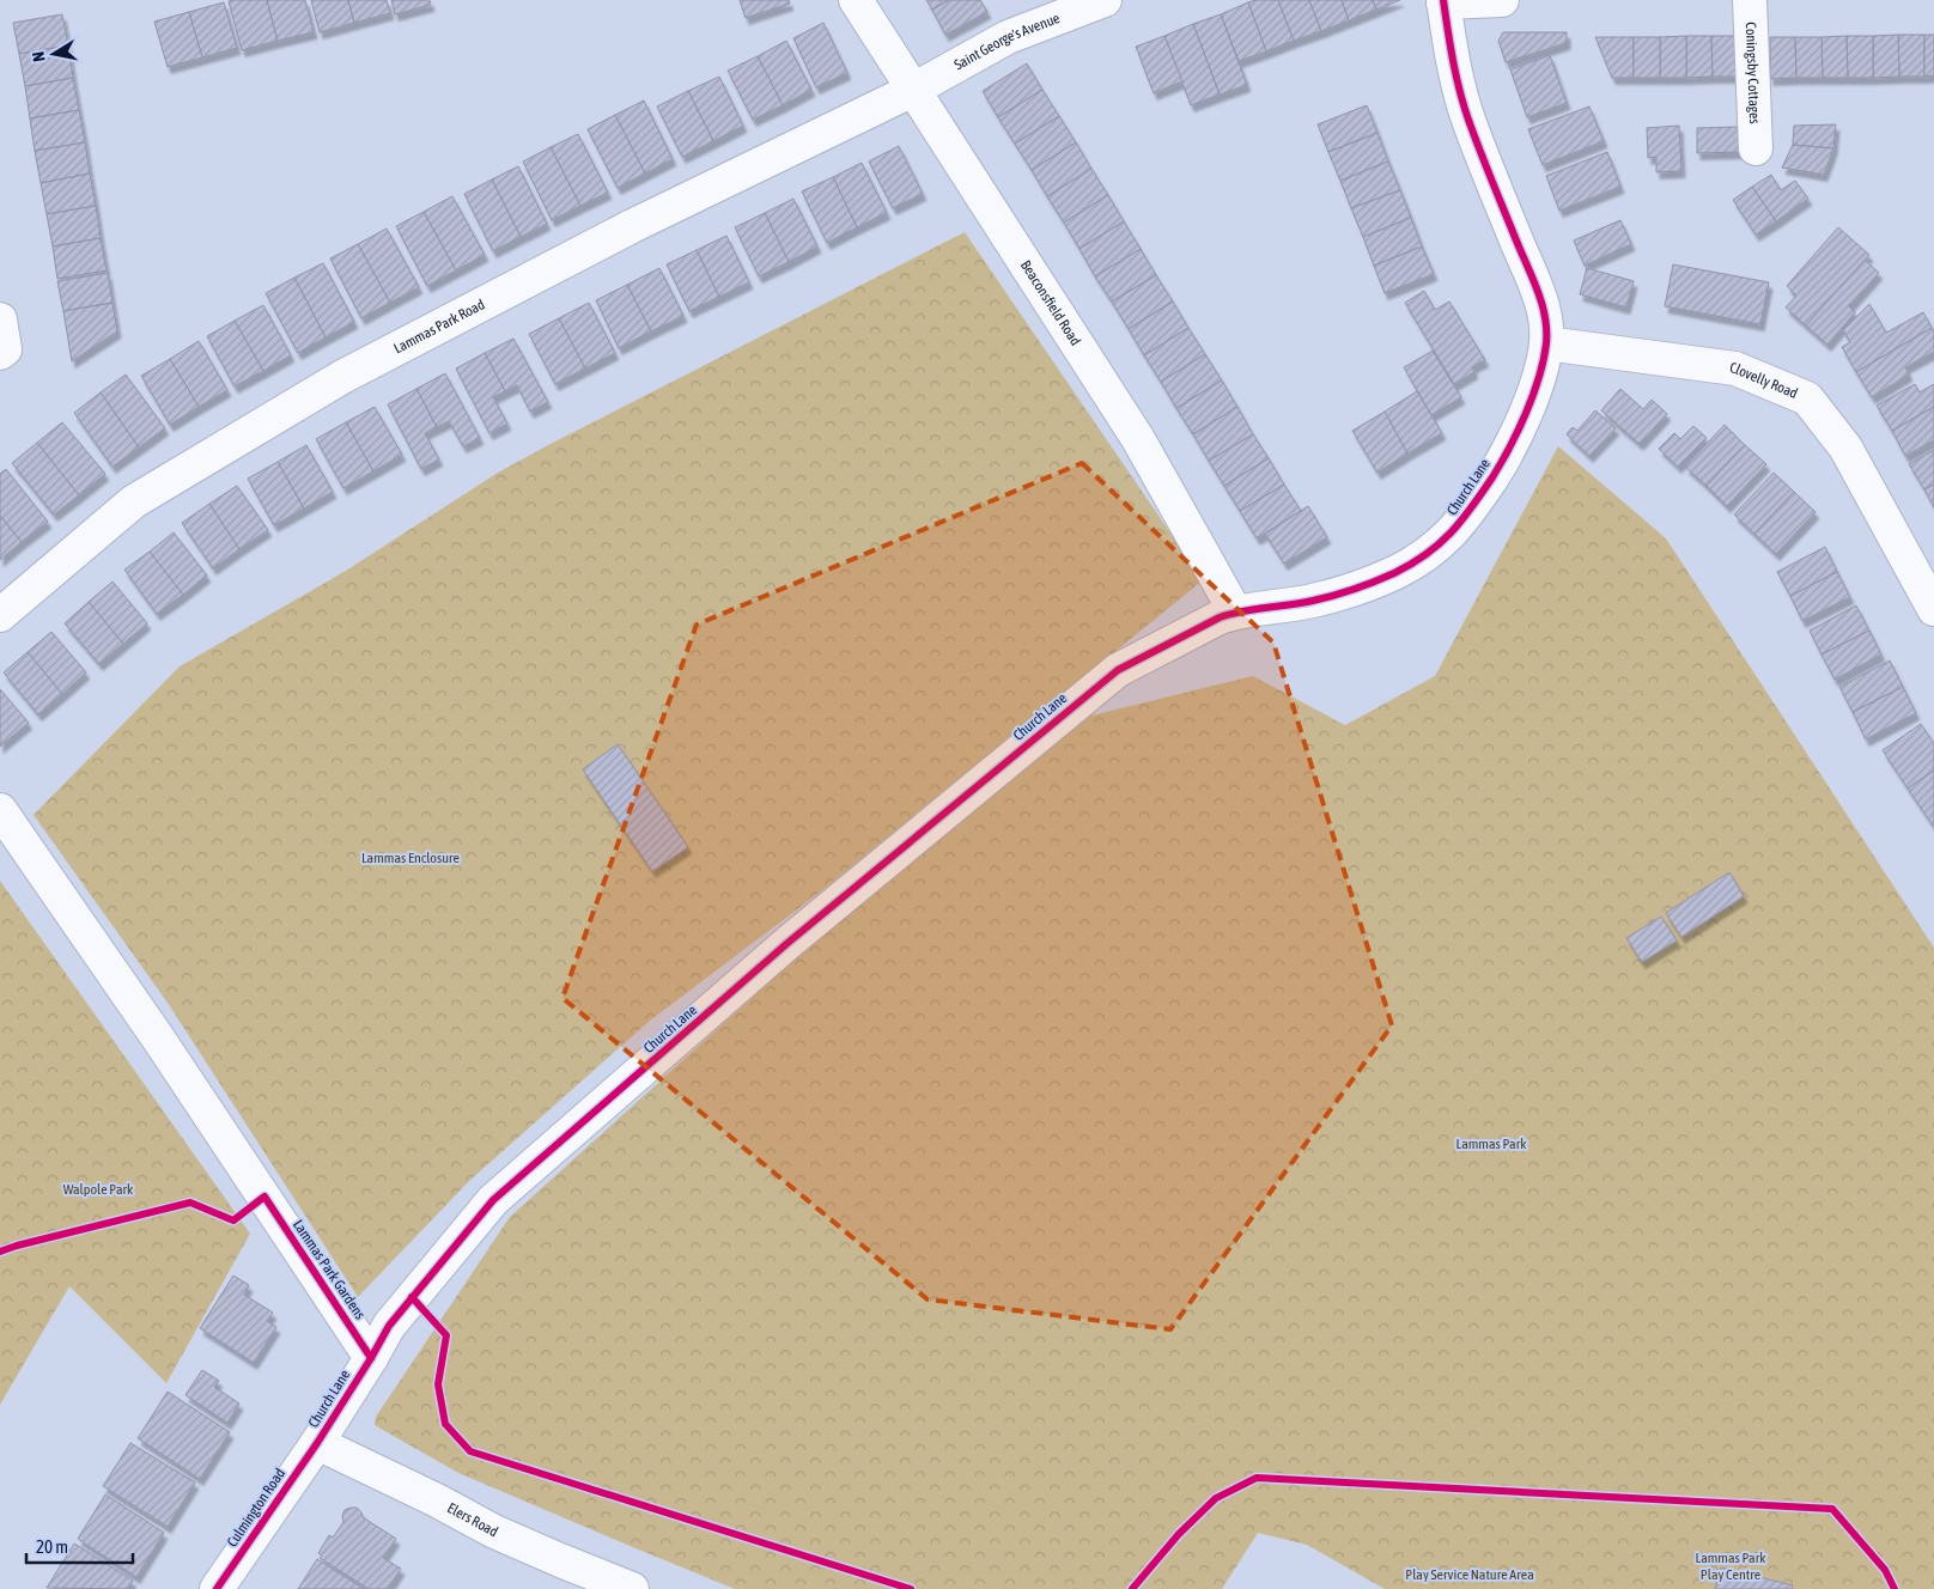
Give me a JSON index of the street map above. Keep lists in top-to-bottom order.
{
  "streets": {
    "street": [
      "Saint George's Avenue",
      "Coningsby Cottages",
      "Beaconsfield Road",
      "Lammas Park Road",
      "Clovelly Road",
      "Church Lane",
      "Lammas Park Gardens",
      "Culmington Road",
      "Elers Road"
    ]
  },
  "crossings": [
    ["Saint George's Avenue", "Beaconsfield Road"],
    ["Saint George's Avenue", "Lammas Park Road"],
    ["Beaconsfield Road", "Lammas Park Road"],
    ["Beaconsfield Road", "Church Lane"],
    ["Clovelly Road", "Church Lane"],
    ["Church Lane", "Lammas Park Gardens"],
    ["Church Lane", "Culmington Road"],
    ["Church Lane", "Elers Road"],
    ["Culmington Road", "Elers Road"]
  ],
  "parks": [
    "Lammas Enclosure",
    "Lammas Park",
    "Walpole Park",
    "Lammas Park Play Centre",
    "Play Service Nature Area"
  ],
  "scale_bar": "20 m",
  "north": "left"
}
